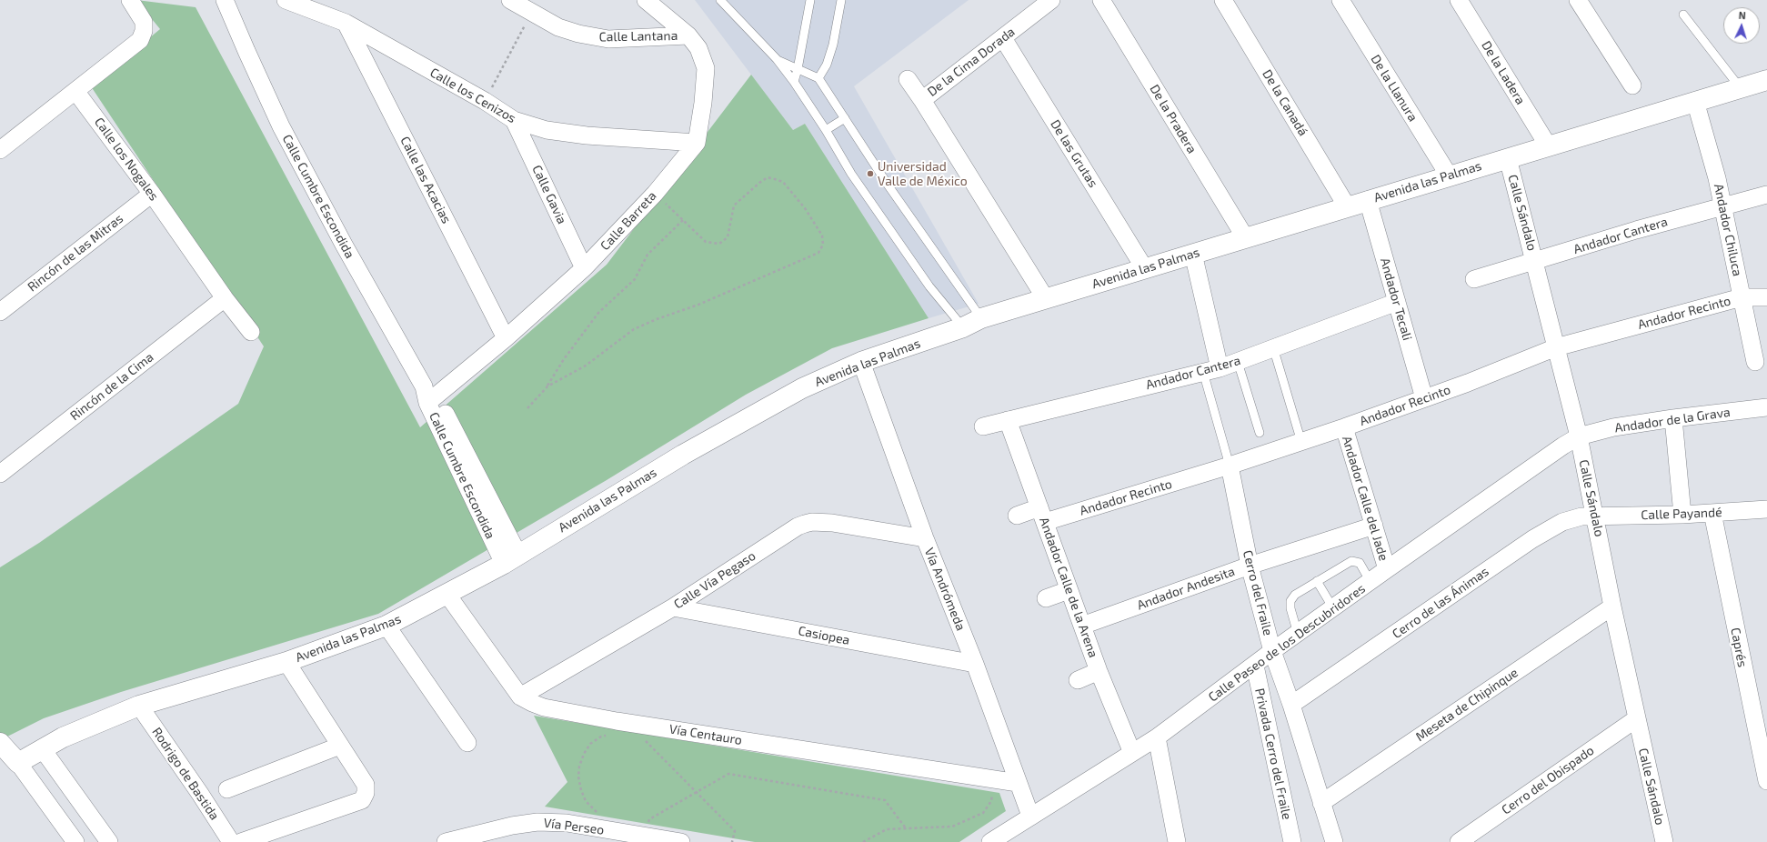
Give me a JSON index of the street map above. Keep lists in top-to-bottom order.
{
  "streets": {
    "street": [
      "Calle Lantana",
      "De la Cima Dorada",
      "De la Ladera",
      "De la Llanura",
      "Calle los Cenizos",
      "De la Canadá",
      "De la Pradera",
      "De las Grutas",
      "Calle los Nogales",
      "Calle las Acacias",
      "Avenida las Palmas",
      "Calle Gavia",
      "Calle Cumbre Escondida",
      "Calle Sándalo",
      "Calle Barreta",
      "Andador Chiluca",
      "Andador Cantera",
      "Rincón de las Mitras",
      "Andador Tecali",
      "Andador Recinto",
      "Rincón de la Cima",
      "Andador de la Grava",
      "Andador Calle del Jade",
      "Calle Payandé",
      "Calle Vía Pegaso",
      "Andador Calle de la Arena",
      "Andador Andesita",
      "Vía Andrómeda",
      "Cerro del Fraile",
      "Cerro de las Ánimas",
      "Casiopea",
      "Calle Paseo de los Descubridores",
      "Caprés",
      "Meseta de Chipinque",
      "Vía Centauro",
      "Privada Cerro del Fraile",
      "Rodrigo de Bastida",
      "Cerro del Obispado",
      "Vía Perseo"
    ]
  },
  "crossings": [
    ["Calle Lantana", "Calle Barreta"],
    ["De la Cima Dorada", "De las Grutas"],
    ["De la Cima Dorada", "Avenida las Palmas"],
    ["De la Ladera", "Avenida las Palmas"],
    ["De la Llanura", "Avenida las Palmas"],
    ["Calle los Cenizos", "Calle las Acacias"],
    ["Calle los Cenizos", "Calle Gavia"],
    ["Calle los Cenizos", "Calle Barreta"],
    ["De la Canadá", "Avenida las Palmas"],
    ["De la Pradera", "Avenida las Palmas"],
    ["De las Grutas", "Avenida las Palmas"],
    ["Calle los Nogales", "Rincón de las Mitras"],
    ["Calle los Nogales", "Rincón de la Cima"],
    ["Calle las Acacias", "Calle Barreta"],
    ["Avenida las Palmas", "Calle Cumbre Escondida"],
    ["Avenida las Palmas", "Calle Sándalo"],
    ["Avenida las Palmas", "Andador Chiluca"],
    ["Avenida las Palmas", "Andador Tecali"],
    ["Avenida las Palmas", "Vía Andrómeda"],
    ["Avenida las Palmas", "Vía Centauro"],
    ["Avenida las Palmas", "Rodrigo de Bastida"],
    ["Calle Gavia", "Calle Barreta"],
    ["Calle Cumbre Escondida", "Calle Barreta"],
    ["Calle Sándalo", "Andador Cantera"],
    ["Calle Sándalo", "Andador Recinto"],
    ["Calle Sándalo", "Andador de la Grava"],
    ["Calle Sándalo", "Calle Payandé"],
    ["Calle Sándalo", "Cerro de las Ánimas"],
    ["Calle Sándalo", "Calle Paseo de los Descubridores"],
    ["Calle Sándalo", "Meseta de Chipinque"],
    ["Calle Sándalo", "Cerro del Obispado"],
    ["Andador Chiluca", "Andador Cantera"],
    ["Andador Chiluca", "Andador Recinto"],
    ["Andador Cantera", "Andador Tecali"],
    ["Andador Cantera", "Andador Calle de la Arena"],
    ["Andador Tecali", "Andador Recinto"],
    ["Andador Recinto", "Andador Calle del Jade"],
    ["Andador Recinto", "Andador Calle de la Arena"],
    ["Andador Recinto", "Cerro del Fraile"],
    ["Andador de la Grava", "Calle Paseo de los Descubridores"],
    ["Andador Calle del Jade", "Andador Andesita"],
    ["Andador Calle del Jade", "Calle Paseo de los Descubridores"],
    ["Calle Payandé", "Cerro de las Ánimas"],
    ["Calle Payandé", "Caprés"],
    ["Calle Vía Pegaso", "Vía Andrómeda"],
    ["Calle Vía Pegaso", "Casiopea"],
    ["Calle Vía Pegaso", "Vía Centauro"],
    ["Andador Calle de la Arena", "Andador Andesita"],
    ["Andador Calle de la Arena", "Calle Paseo de los Descubridores"],
    ["Andador Andesita", "Cerro del Fraile"],
    ["Vía Andrómeda", "Casiopea"],
    ["Vía Andrómeda", "Calle Paseo de los Descubridores"],
    ["Vía Andrómeda", "Vía Centauro"],
    ["Cerro del Fraile", "Cerro de las Ánimas"],
    ["Cerro del Fraile", "Calle Paseo de los Descubridores"],
    ["Cerro del Fraile", "Meseta de Chipinque"],
    ["Calle Paseo de los Descubridores", "Privada Cerro del Fraile"]
  ],
  "places": ["Universidad Valle de México"],
  "north": "top"
}
